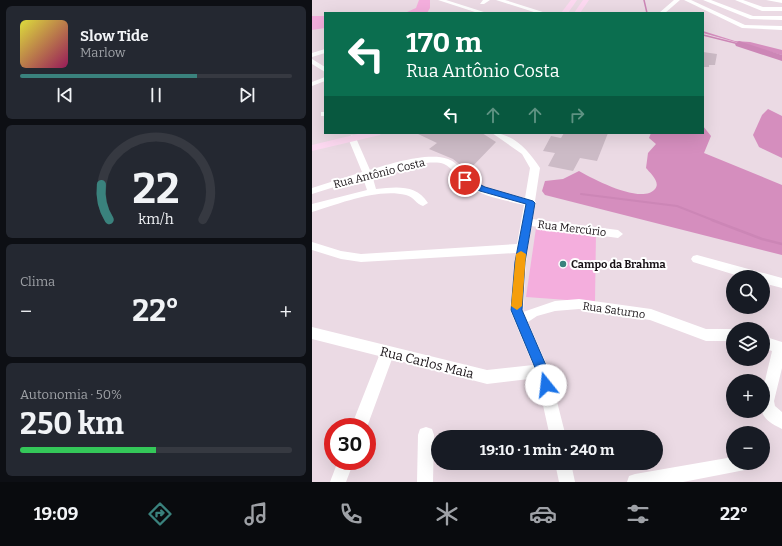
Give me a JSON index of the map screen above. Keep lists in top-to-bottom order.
{
  "streets": {
    "street": [
      "Rua Antônio Costa",
      "Rua Mercúrio",
      "Rua Saturno",
      "Rua Carlos Maia"
    ]
  },
  "places": ["Campo da Brahma"],
  "page": {
    "turn": ["170 m", "Rua Antônio Costa"],
    "song": ["Slow Tide", "Marlow"],
    "tile": [
      "Clima",
      ["Autonomia · 50%", "250 km"]
    ],
    "map_buttons": ["+", "−"],
    "heat": ["−", "22°", "+"],
    "limit": "30",
    "trip": "19:10 · 1 min · 240 m",
    "tabs": ["19:09", "22°"],
    "gauge": ["22", "km/h"]
  }
}
